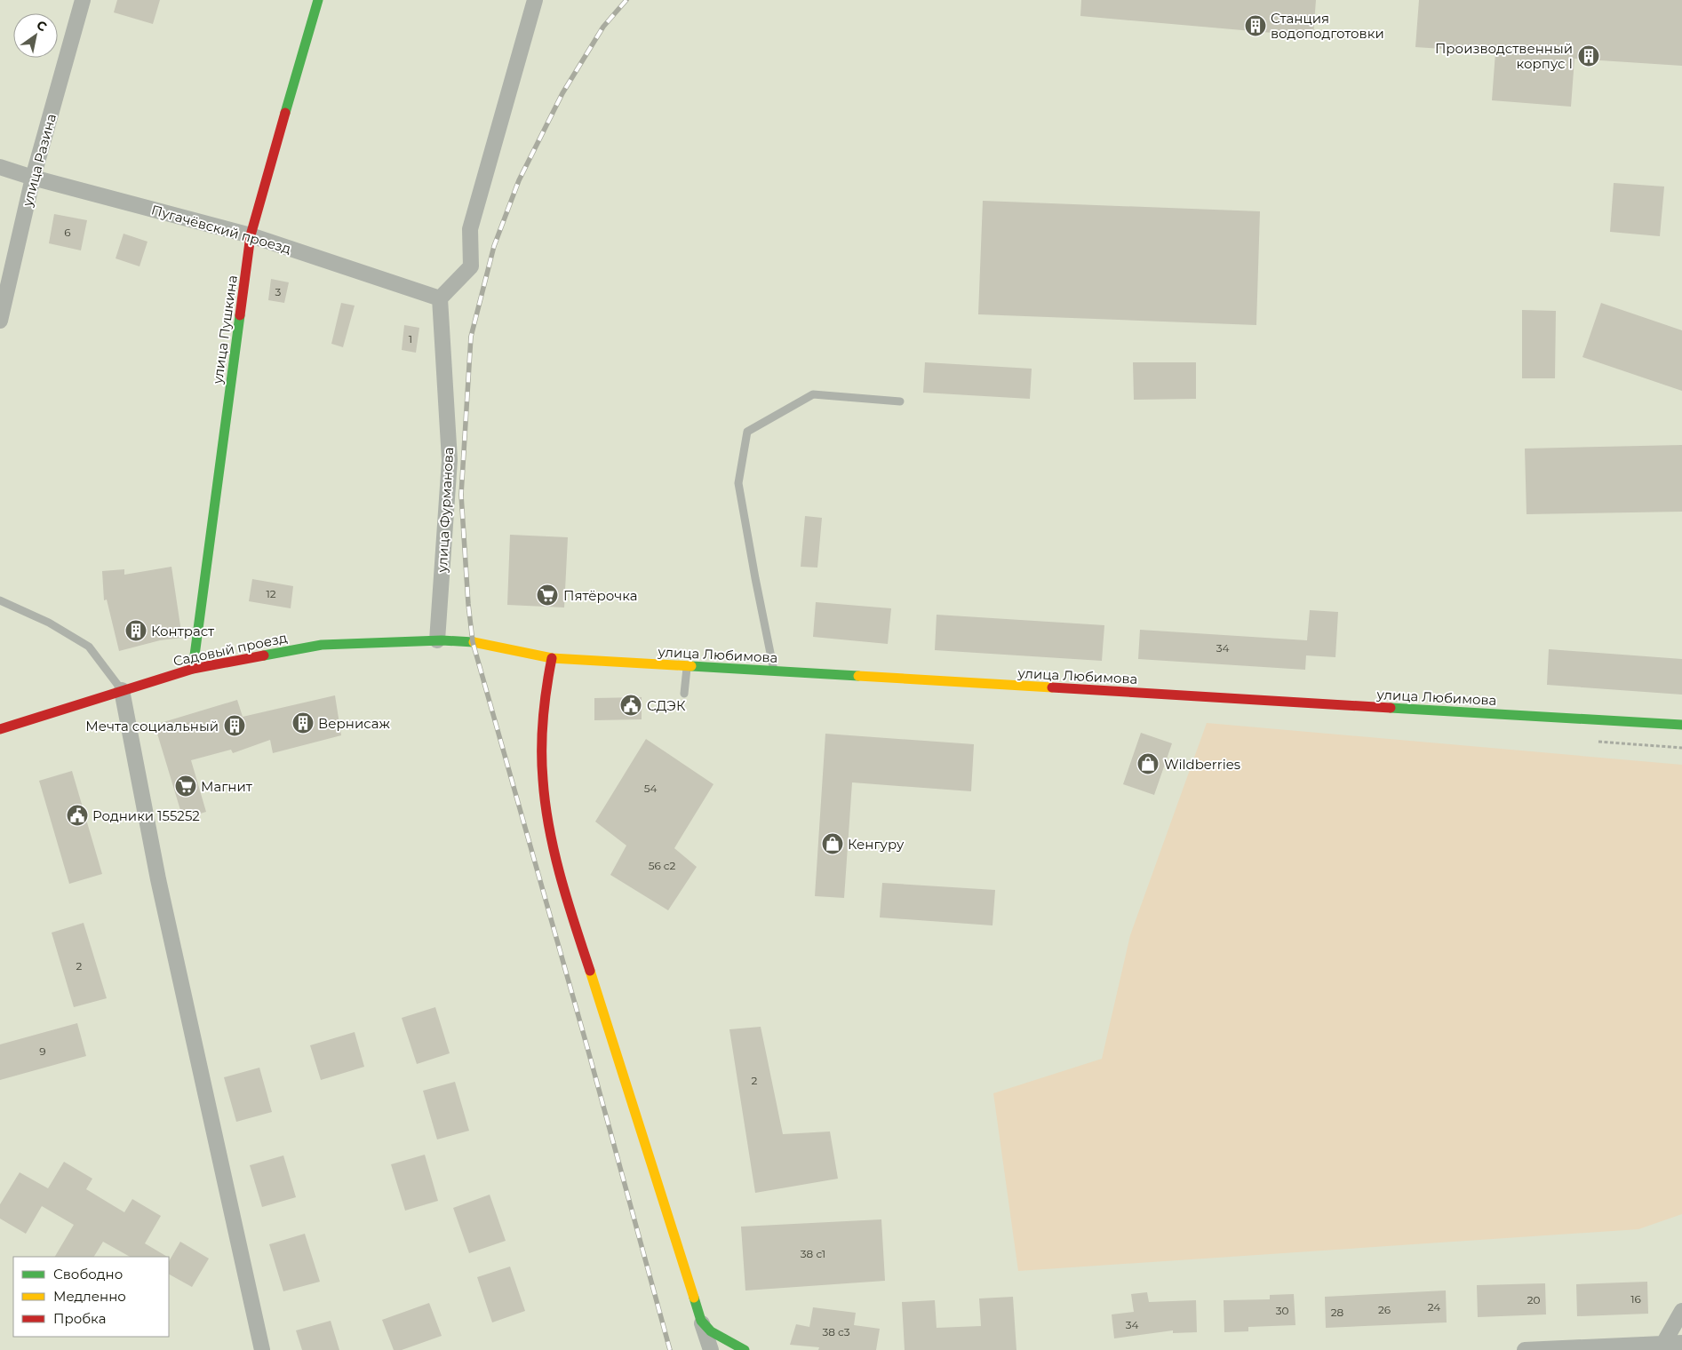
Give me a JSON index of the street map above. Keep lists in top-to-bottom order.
{
  "streets": {
    "main road": ["улица Пушкина", "Садовый проезд", "улица Любимова"],
    "street": ["улица Разина", "Пугачёвский проезд", "улица Фурманова"]
  },
  "crossings": [
    ["улица Разина", "Пугачёвский проезд"],
    ["Пугачёвский проезд", "улица Пушкина"],
    ["Пугачёвский проезд", "улица Фурманова"],
    ["улица Пушкина", "Садовый проезд"],
    ["улица Фурманова", "Садовый проезд"],
    ["Садовый проезд", "улица Любимова"]
  ],
  "places": {
    "building": [
      "Станция водоподготовки",
      "Производственный корпус I",
      "Контраст",
      "Вернисаж",
      "Мечта социальный"
    ],
    "supermarket": ["Пятёрочка", "Магнит"],
    "public building": ["СДЭК", "Родники 155252"],
    "shop": ["Wildberries", "Кенгуру"]
  },
  "house_numbers": [
    "6",
    "3",
    "1",
    "12",
    "34",
    "54",
    "56 с2",
    "2",
    "9",
    "2",
    "38 с1",
    "16",
    "20",
    "24",
    "26",
    "30",
    "28",
    "34",
    "38 с3"
  ],
  "legend": ["Свободно", "Медленно", "Пробка"],
  "north": "top right"
}
